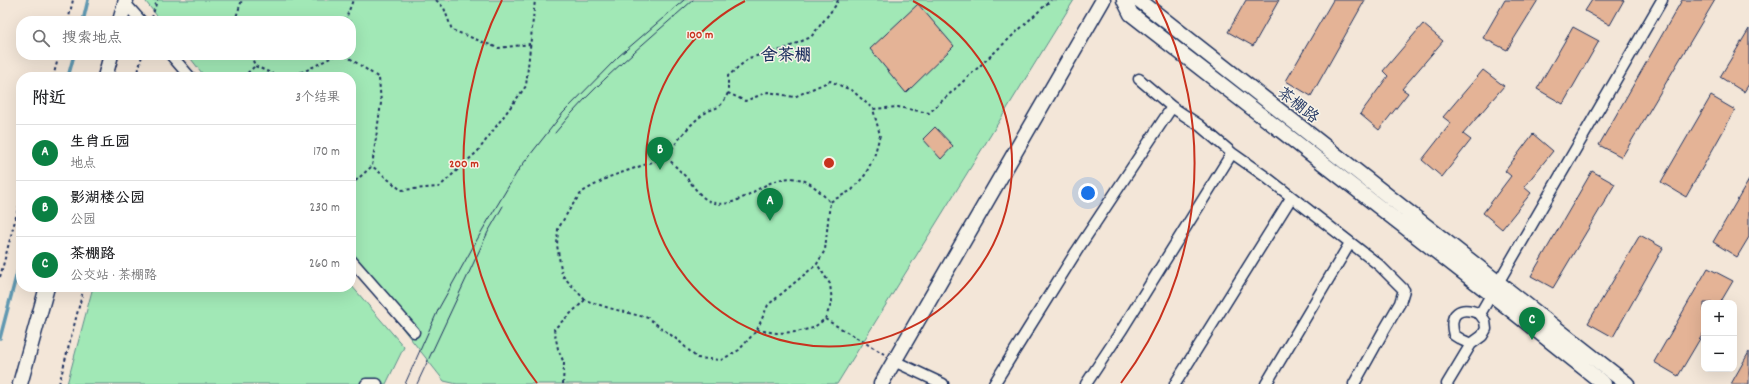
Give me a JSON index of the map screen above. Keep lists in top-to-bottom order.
{
  "streets": {
    "street": ["茶棚路"]
  },
  "districts": ["舍茶棚"],
  "page": {
    "search": "搜索地点",
    "heading": ["附近", "3个结果"],
    "list": [
      {
        "mark": "A",
        "name": "生肖丘园",
        "note": "地点",
        "value": "170 m"
      },
      {
        "mark": "B",
        "name": "影湖楼公园",
        "note": "公园",
        "value": "230 m"
      },
      {
        "mark": "C",
        "name": "茶棚路",
        "note": "公交站 · 茶棚路",
        "value": "260 m"
      }
    ],
    "pins": ["B", "A", "C"],
    "map_buttons": ["+", "−"]
  },
  "rings": ["100 m", "200 m"]
}
